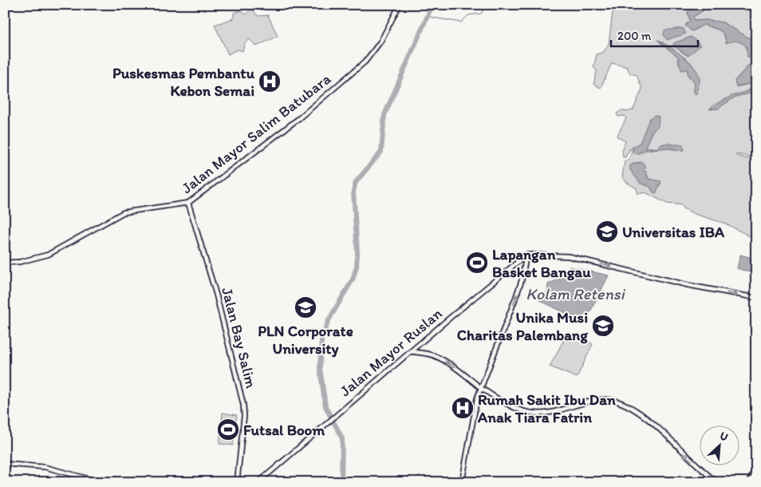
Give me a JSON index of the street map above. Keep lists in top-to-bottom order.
{
  "streets": {
    "street": ["Jalan Mayor Salim Batubara", "Jalan Bay Salim", "Jalan Mayor Ruslan"]
  },
  "crossings": [
    ["Jalan Mayor Salim Batubara", "Jalan Bay Salim"]
  ],
  "water": ["Kolam Retensi"],
  "places": {
    "hospital": ["Puskesmas Pembantu Kebon Semai", "Rumah Sakit Ibu Dan Anak Tiara Fatrin"],
    "school or university": ["Universitas IBA", "PLN Corporate University", "Unika Musi Charitas Palembang"],
    "sports": ["Lapangan Basket Bangau", "Futsal Boom"]
  },
  "scale_bar": "200 m",
  "north": "top right"
}
